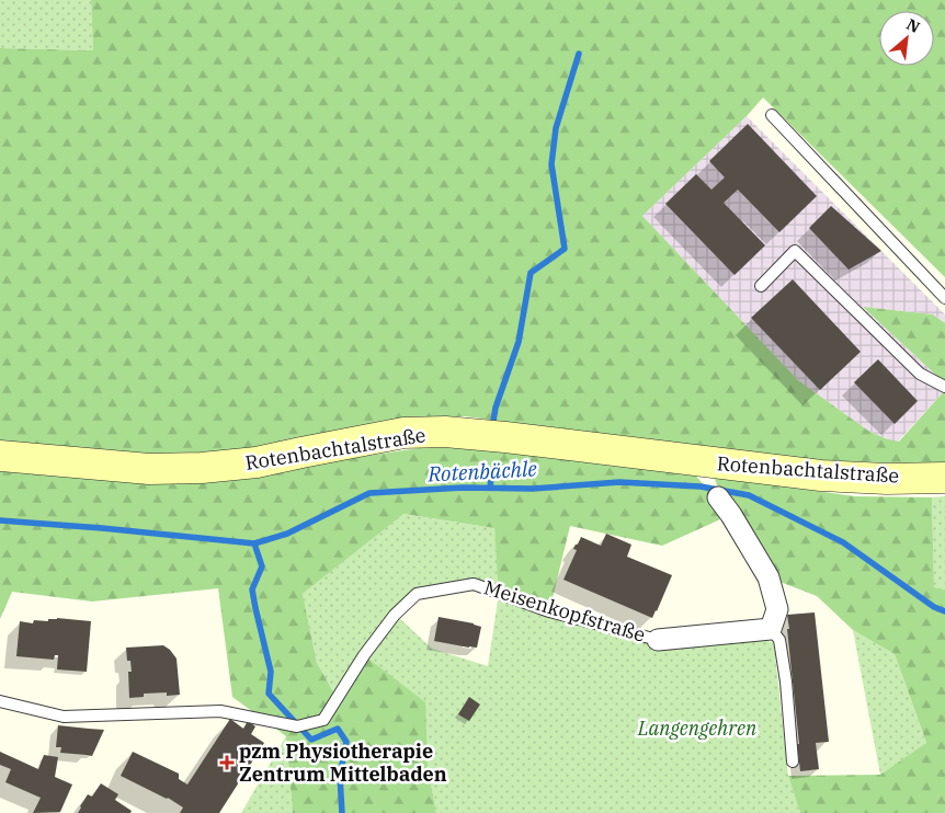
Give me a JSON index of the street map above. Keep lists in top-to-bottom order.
{
  "streets": {
    "main road": ["Rotenbachtalstraße"],
    "street": ["Meisenkopfstraße"]
  },
  "crossings": [
    ["Rotenbachtalstraße", "Meisenkopfstraße"]
  ],
  "water": ["Rotenbächle"],
  "parks": ["Langengehren"],
  "places": {
    "health": ["pzm Physiotherapie Zentrum Mittelbaden"]
  },
  "north": "top right"
}
